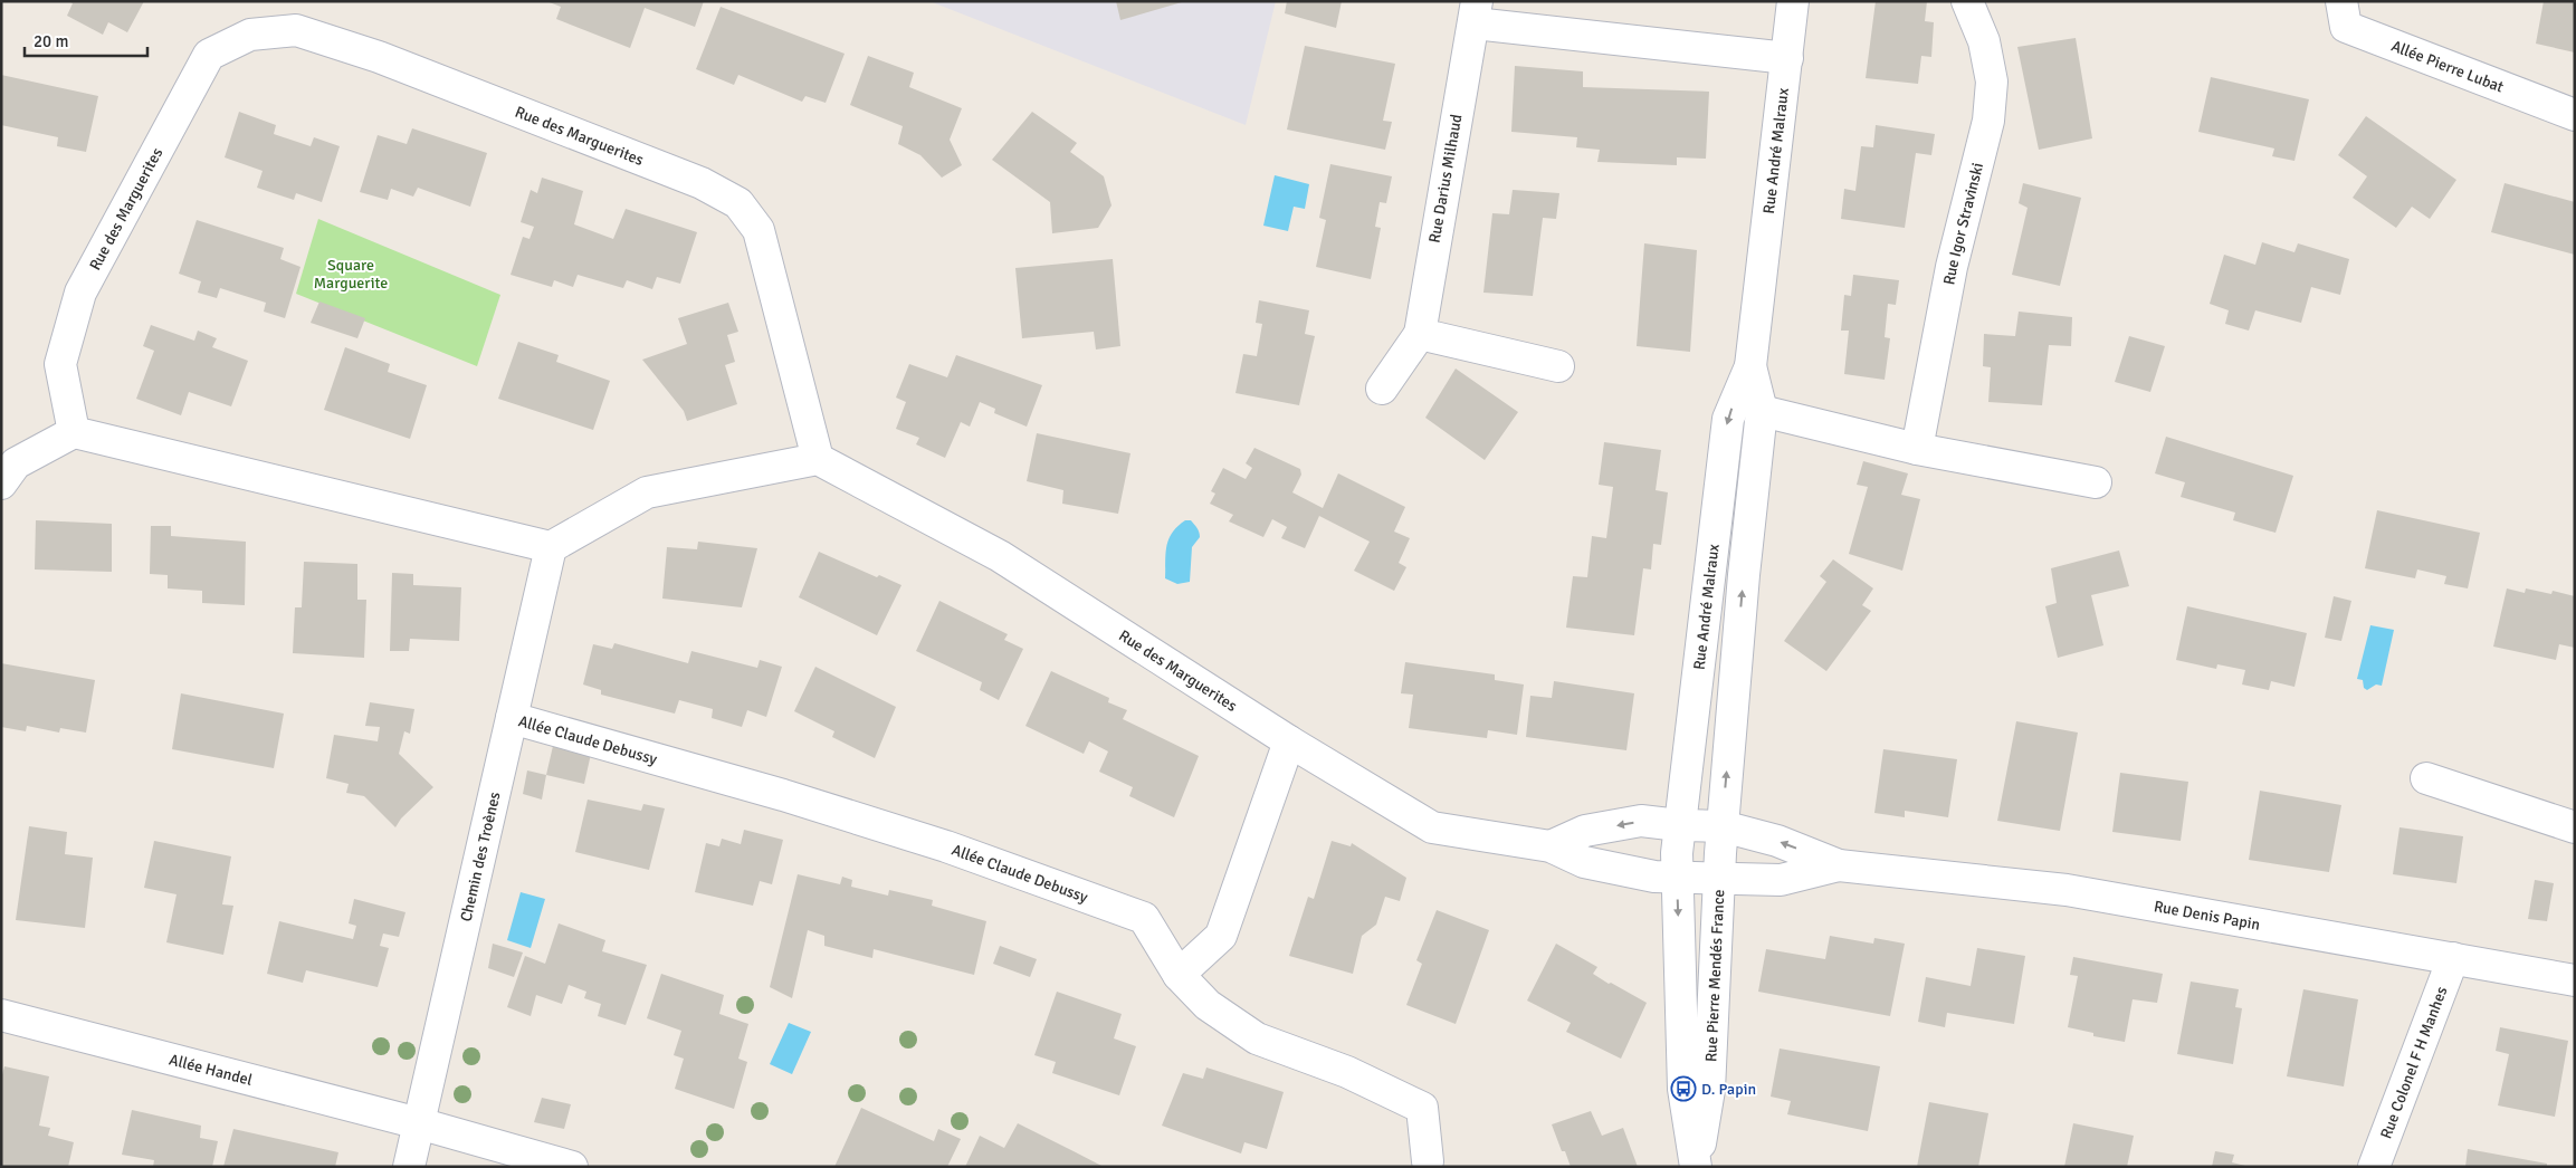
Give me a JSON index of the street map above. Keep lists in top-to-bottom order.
{
  "streets": {
    "street": [
      "Allée Pierre Lubat",
      "Rue des Marguerites",
      "Rue André Malraux",
      "Rue Darius Milhaud",
      "Rue Igor Stravinski",
      "Allée Claude Debussy",
      "Chemin des Troènes",
      "Rue Denis Papin",
      "Rue Pierre Mendés France",
      "Rue Colonel F H Manhes",
      "Allée Handel"
    ]
  },
  "crossings": [
    ["Rue des Marguerites", "Rue André Malraux"],
    ["Rue des Marguerites", "Rue Denis Papin"],
    ["Rue des Marguerites", "Rue Pierre Mendés France"],
    ["Rue André Malraux", "Rue Darius Milhaud"],
    ["Rue André Malraux", "Rue Denis Papin"],
    ["Rue André Malraux", "Rue Pierre Mendés France"],
    ["Allée Claude Debussy", "Chemin des Troènes"],
    ["Chemin des Troènes", "Allée Handel"],
    ["Rue Denis Papin", "Rue Pierre Mendés France"],
    ["Rue Denis Papin", "Rue Colonel F H Manhes"]
  ],
  "parks": ["Square Marguerite"],
  "places": {
    "bus stop": ["D. Papin"]
  },
  "scale_bar": "20 m"
}
